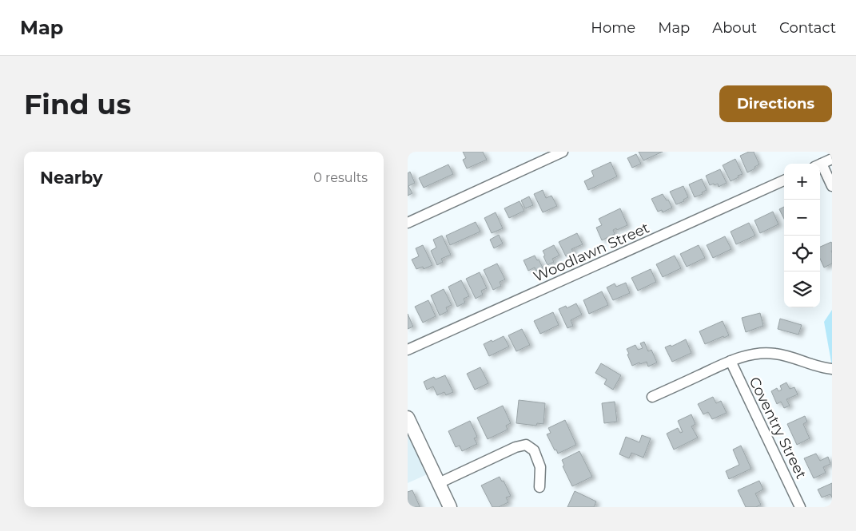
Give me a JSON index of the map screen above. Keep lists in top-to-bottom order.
{
  "streets": {
    "street": ["Woodlawn Street", "Coventry Street"]
  },
  "page": {
    "header": "Map",
    "nav": [
      "Home",
      "Map",
      "About",
      "Contact"
    ],
    "buttons": "Directions",
    "title": "Find us",
    "heading": ["Nearby", "0 results"],
    "map_buttons": ["+", "−"]
  }
}
